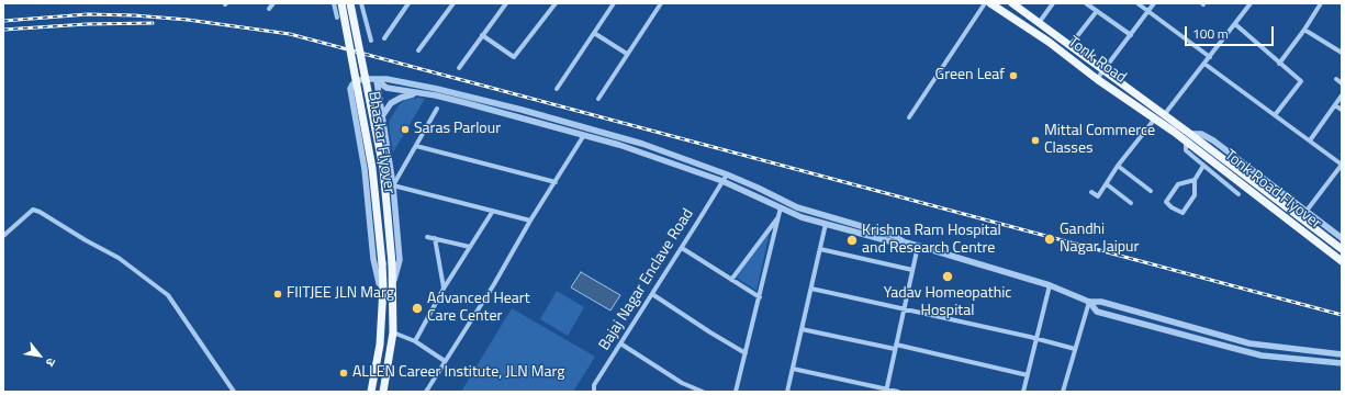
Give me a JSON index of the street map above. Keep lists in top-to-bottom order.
{
  "streets": {
    "main road": ["Tonk Road", "Bhaskar Flyover", "Tonk Road Flyover"],
    "street": ["Bajaj Nagar Enclave Road"]
  },
  "crossings": [
    ["Tonk Road", "Tonk Road Flyover"]
  ],
  "places": [
    "Green Leaf",
    "Saras Parlour",
    "Mittal Commerce Classes",
    "Gandhi Nagar Jaipur",
    "Krishna Ram Hospital and Research Centre",
    "Yadav Homeopathic Hospital",
    "FIITJEE JLN Marg",
    "Advanced Heart Care Center",
    "ALLEN Career Institute, JLN Marg"
  ],
  "scale_bar": "100 m",
  "north": "bottom right"
}
